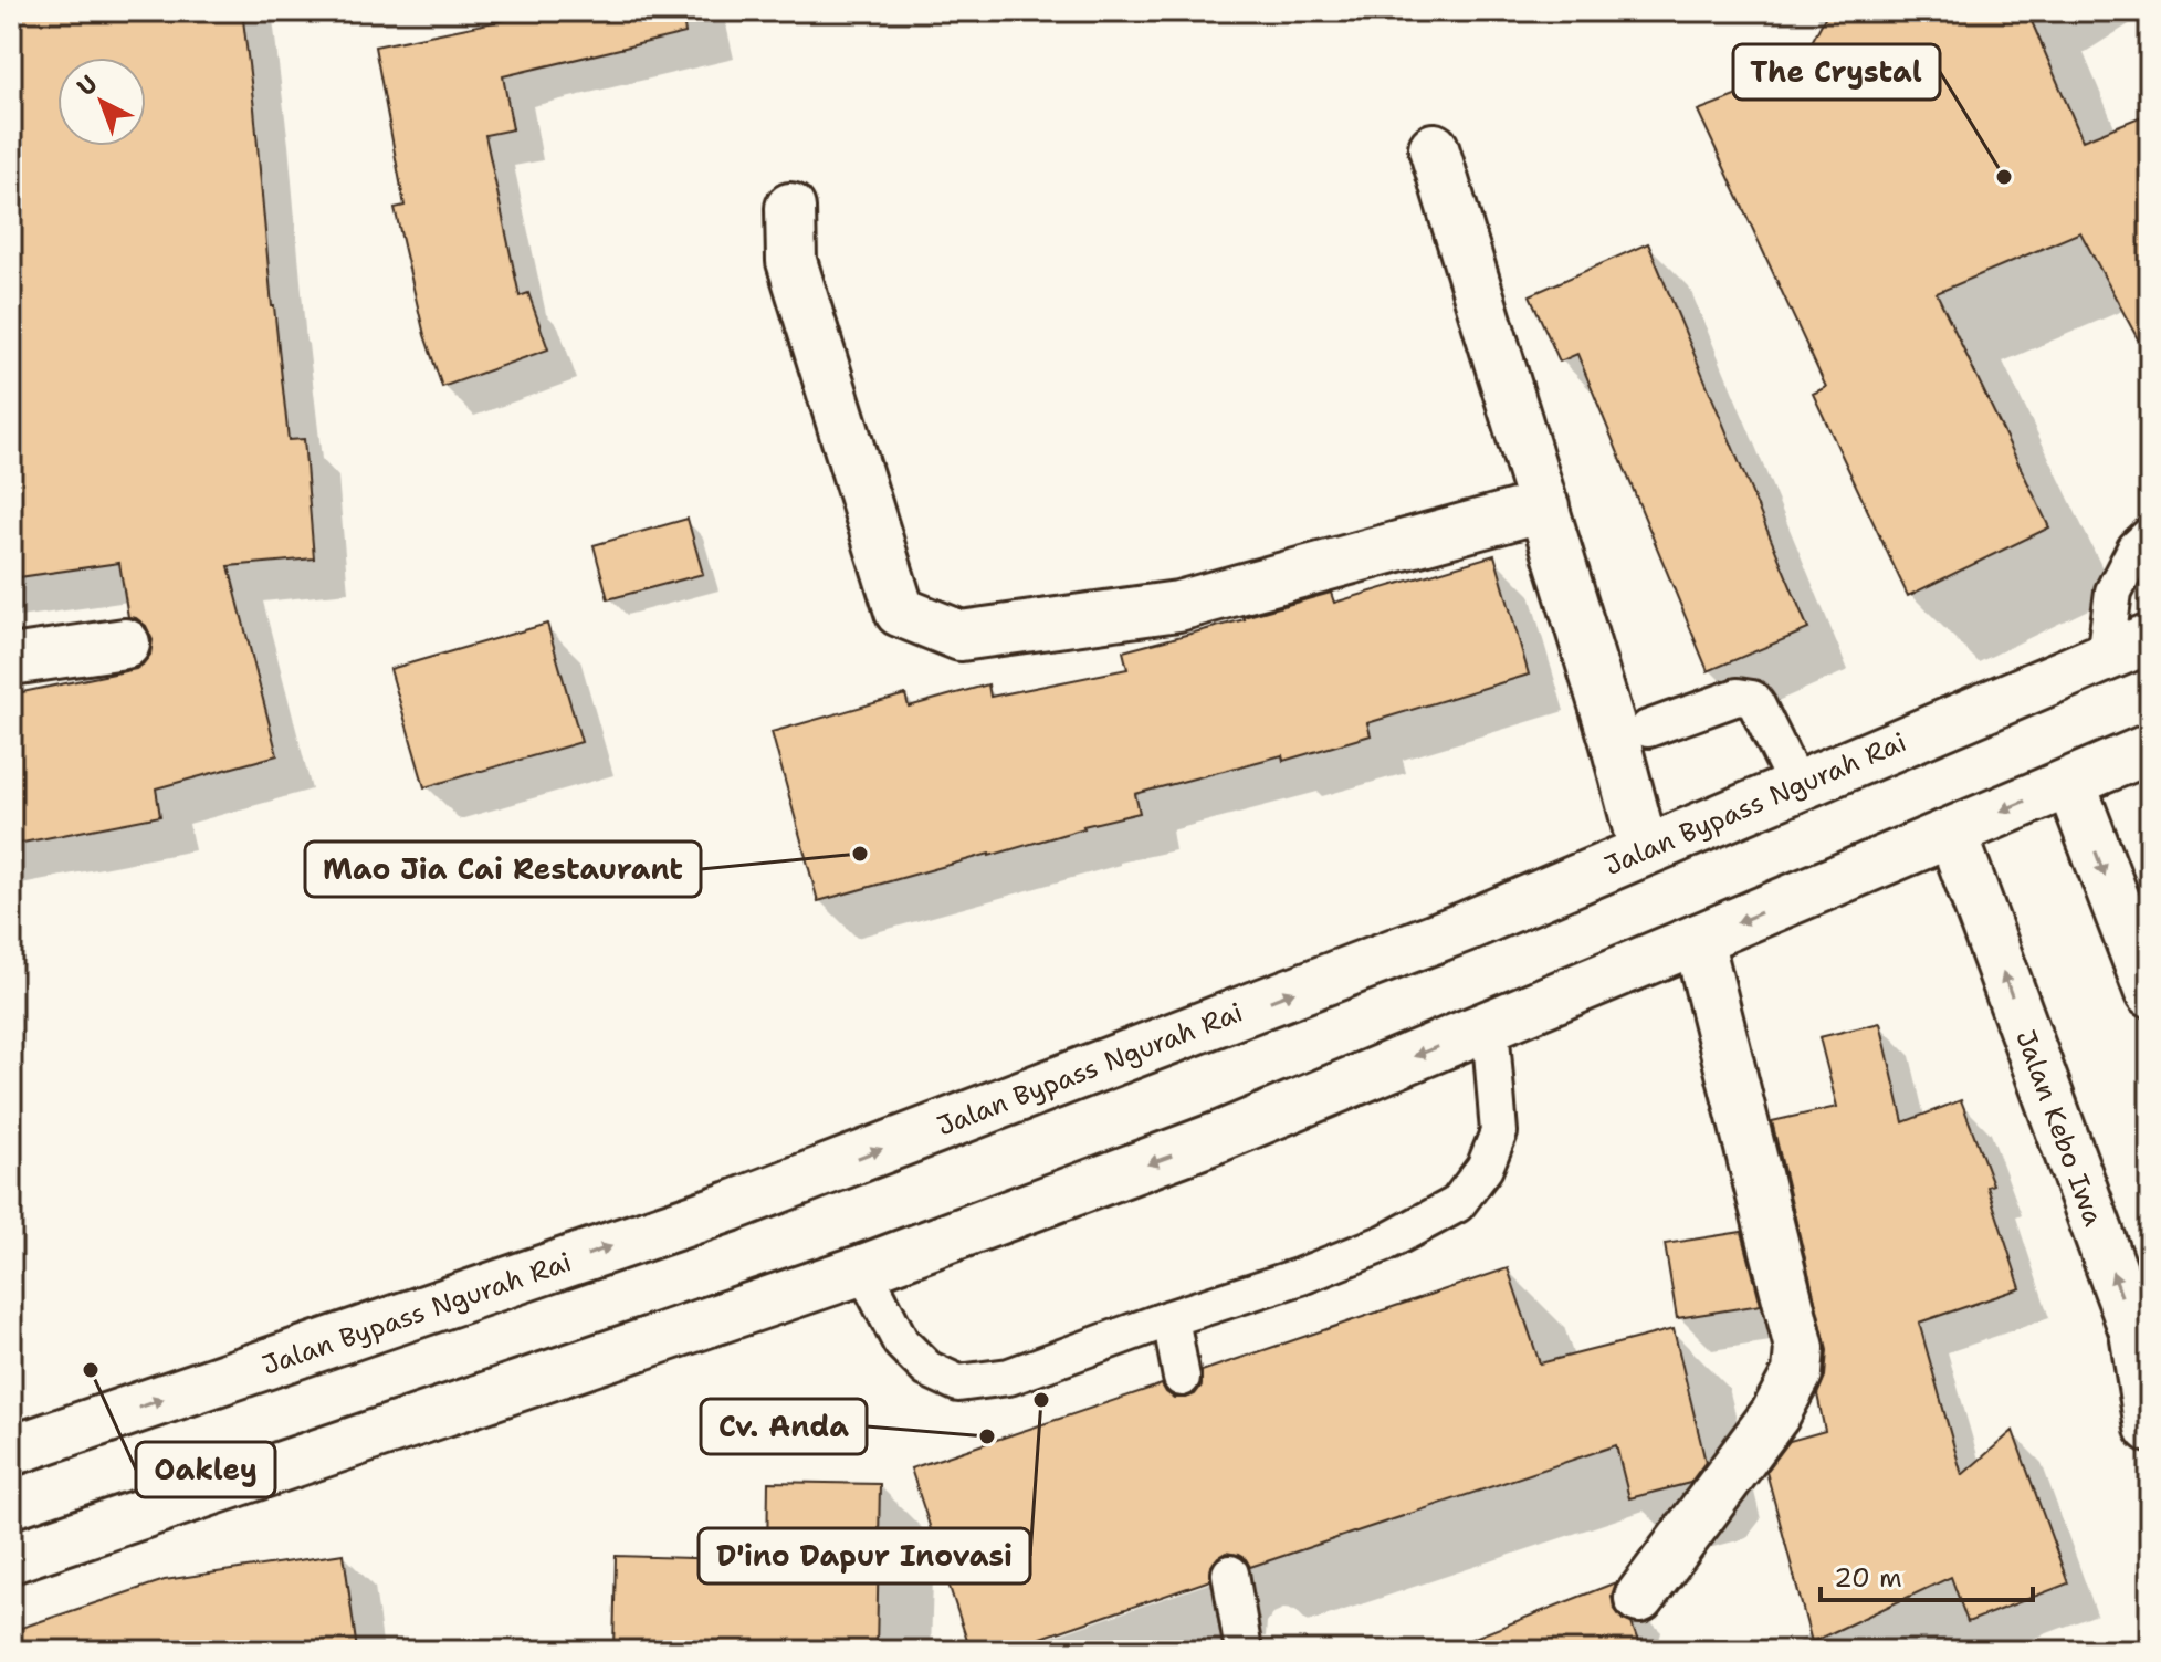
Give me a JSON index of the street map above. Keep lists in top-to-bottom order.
{
  "streets": {
    "main road": ["Jalan Bypass Ngurah Rai", "Jalan Kebo Iwa"]
  },
  "places": [
    "The Crystal",
    "Mao Jia Cai Restaurant",
    "Oakley",
    "D'ino Dapur Inovasi",
    "Cv. Anda"
  ],
  "scale_bar": "20 m",
  "north": "top left"
}
